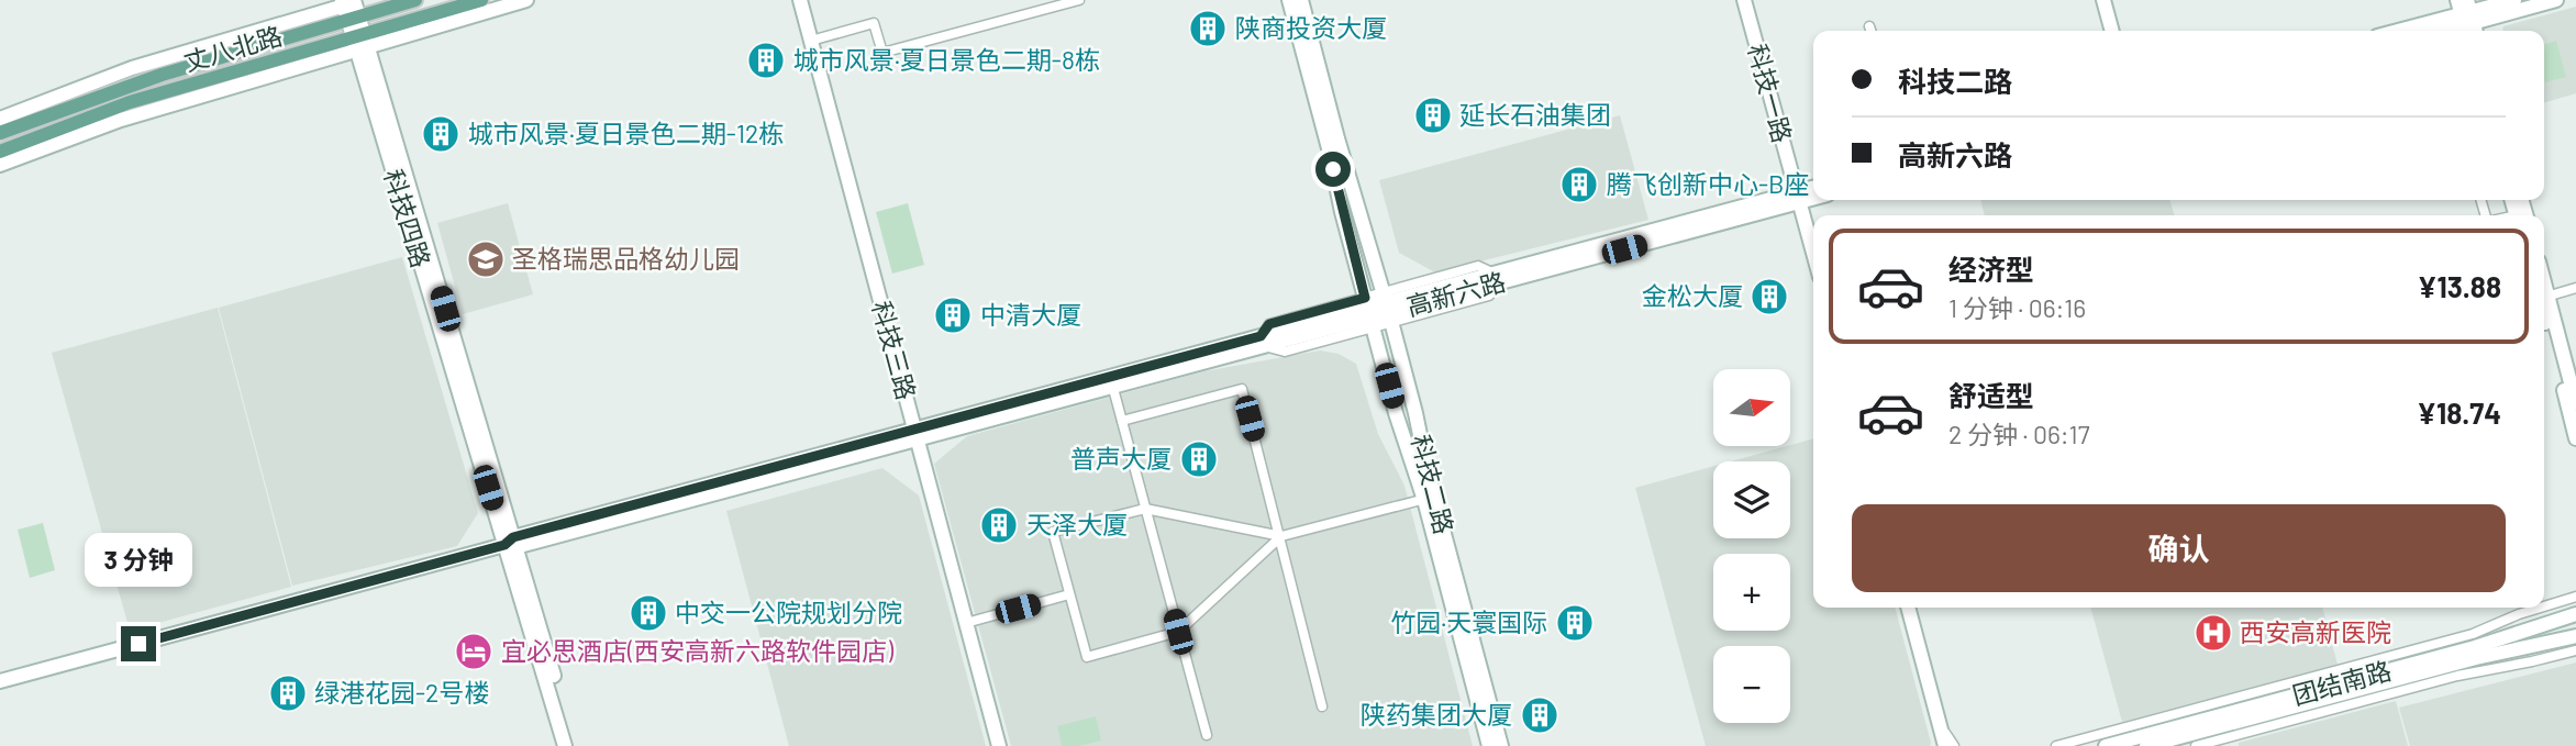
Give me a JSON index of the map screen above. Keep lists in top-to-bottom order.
{
  "streets": {
    "main road": ["丈八北路"],
    "street": [
      "科技一路",
      "科技四路",
      "高新六路",
      "科技三路",
      "科技二路",
      "团结南路"
    ]
  },
  "crossings": [
    ["丈八北路", "科技四路"],
    ["科技一路", "高新六路"],
    ["科技四路", "高新六路"],
    ["高新六路", "科技三路"],
    ["高新六路", "科技二路"]
  ],
  "places": {
    "building": [
      "陕商投资大厦",
      "城市风景·夏日景色二期-8栋",
      "延长石油集团",
      "城市风景·夏日景色二期-12栋",
      "腾飞创新中心-B座",
      "金松大厦",
      "中清大厦",
      "普声大厦",
      "天泽大厦",
      "中交一公院规划分院",
      "竹园·天寰国际",
      "绿港花园-2号楼",
      "陕药集团大厦"
    ],
    "school or university": ["圣格瑞思品格幼儿园"],
    "hospital": ["西安高新医院"],
    "hotel": ["宜必思酒店(西安高新六路软件园店)"]
  },
  "north": "right",
  "page": {
    "banner": ["科技二路", "高新六路"],
    "list": [
      {
        "name": "经济型",
        "note": "1 分钟 · 06:16",
        "value": "¥13.88"
      },
      {
        "name": "舒适型",
        "note": "2 分钟 · 06:17",
        "value": "¥18.74"
      }
    ],
    "map_buttons": ["+", "−"],
    "buttons": "确认",
    "bubble": "3 分钟"
  }
}
